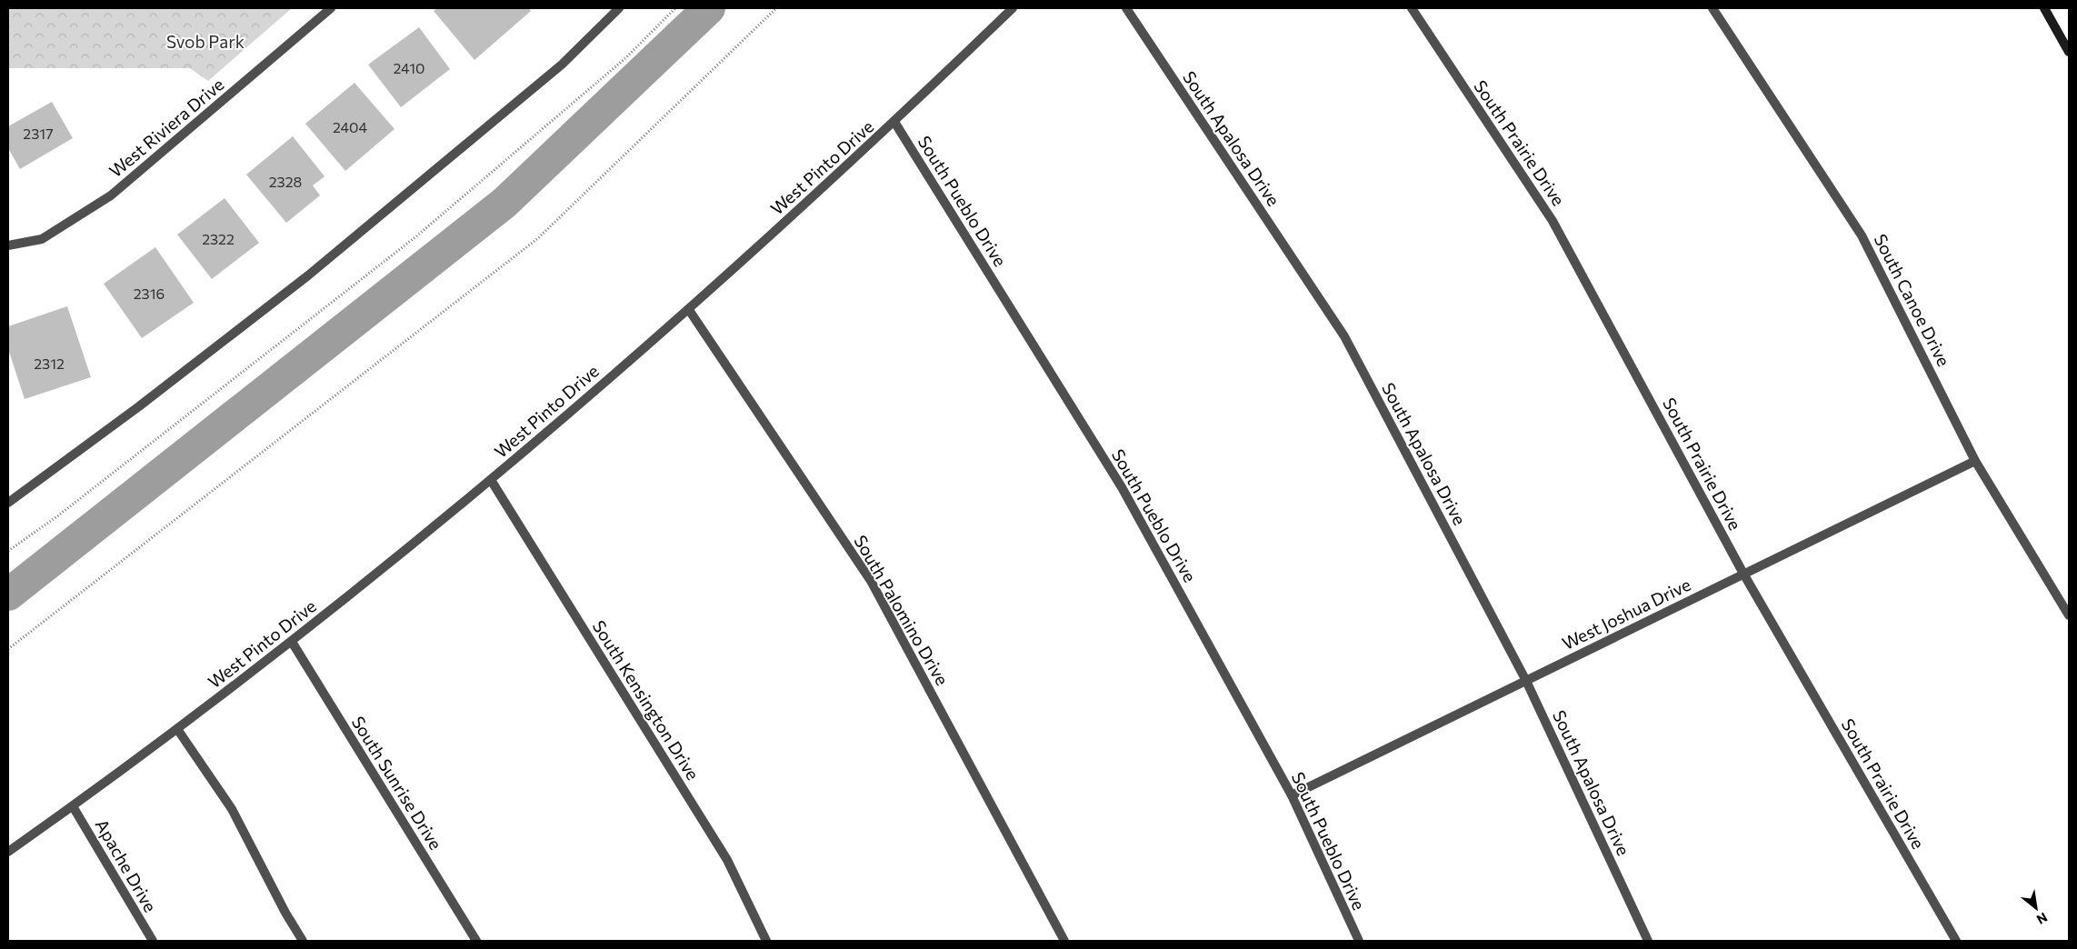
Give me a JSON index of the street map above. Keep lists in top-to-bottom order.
{
  "streets": {
    "street": [
      "West Riviera Drive",
      "South Apalosa Drive",
      "South Prairie Drive",
      "West Pinto Drive",
      "South Pueblo Drive",
      "South Canoe Drive",
      "South Palomino Drive",
      "West Joshua Drive",
      "South Kensington Drive",
      "South Sunrise Drive",
      "Apache Drive"
    ]
  },
  "crossings": [
    ["South Apalosa Drive", "West Joshua Drive"],
    ["South Prairie Drive", "West Joshua Drive"],
    ["West Pinto Drive", "South Pueblo Drive"],
    ["West Pinto Drive", "South Palomino Drive"],
    ["West Pinto Drive", "South Kensington Drive"],
    ["West Pinto Drive", "South Sunrise Drive"],
    ["West Pinto Drive", "Apache Drive"],
    ["South Pueblo Drive", "West Joshua Drive"],
    ["South Canoe Drive", "West Joshua Drive"]
  ],
  "parks": ["Svob Park"],
  "house_numbers": [
    "2410",
    "2404",
    "2317",
    "2328",
    "2322",
    "2316",
    "2312"
  ],
  "north": "bottom right"
}
